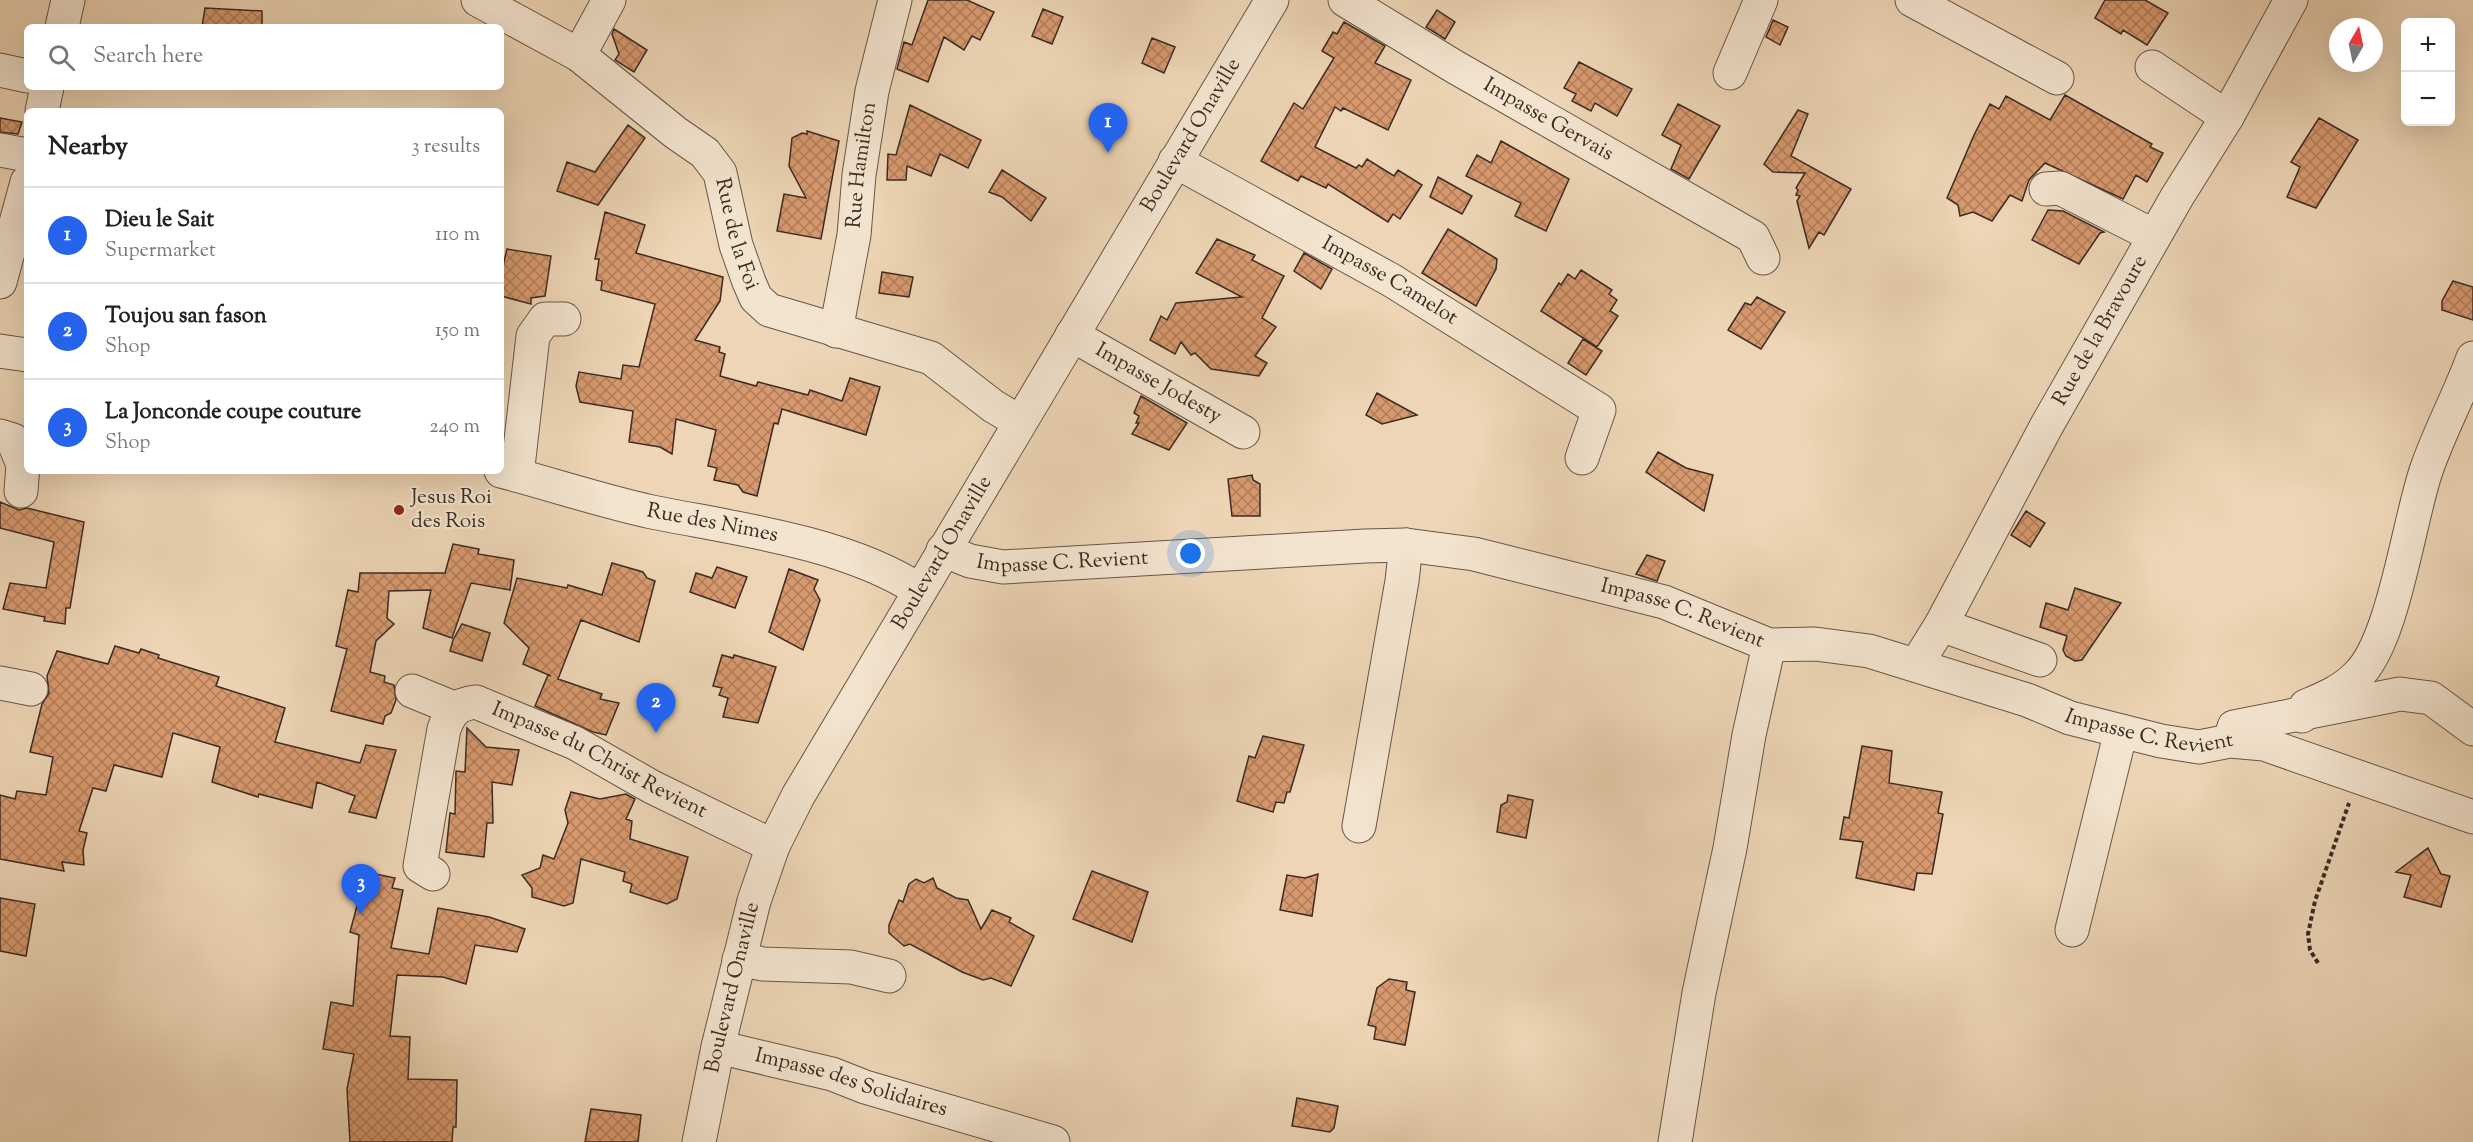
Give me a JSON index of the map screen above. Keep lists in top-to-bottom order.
{
  "streets": {
    "street": [
      "Impasse Gervais",
      "Boulevard Onaville",
      "Rue Hamilton",
      "Rue de la Foi",
      "Impasse Camelot",
      "Rue de la Bravoure",
      "Impasse Jodesty",
      "Rue des Nimes",
      "Impasse C. Revient",
      "Impasse du Christ Revient",
      "Impasse des Solidaires"
    ]
  },
  "crossings": [
    ["Boulevard Onaville", "Rue de la Foi"],
    ["Boulevard Onaville", "Impasse Camelot"],
    ["Boulevard Onaville", "Impasse Jodesty"],
    ["Boulevard Onaville", "Rue des Nimes"],
    ["Boulevard Onaville", "Impasse C. Revient"],
    ["Boulevard Onaville", "Impasse du Christ Revient"],
    ["Boulevard Onaville", "Impasse des Solidaires"],
    ["Rue Hamilton", "Rue de la Foi"],
    ["Rue de la Bravoure", "Impasse C. Revient"]
  ],
  "places": ["Jesus Roi des Rois"],
  "north": "top",
  "page": {
    "map_buttons": ["+", "−"],
    "search": "Search here",
    "pins": ["1", "2", "3"],
    "heading": ["Nearby", "3 results"],
    "list": [
      {
        "mark": "1",
        "name": "Dieu le Sait",
        "note": "Supermarket",
        "value": "110 m"
      },
      {
        "mark": "2",
        "name": "Toujou san fason",
        "note": "Shop",
        "value": "150 m"
      },
      {
        "mark": "3",
        "name": "La Jonconde coupe couture",
        "note": "Shop",
        "value": "240 m"
      }
    ]
  }
}
